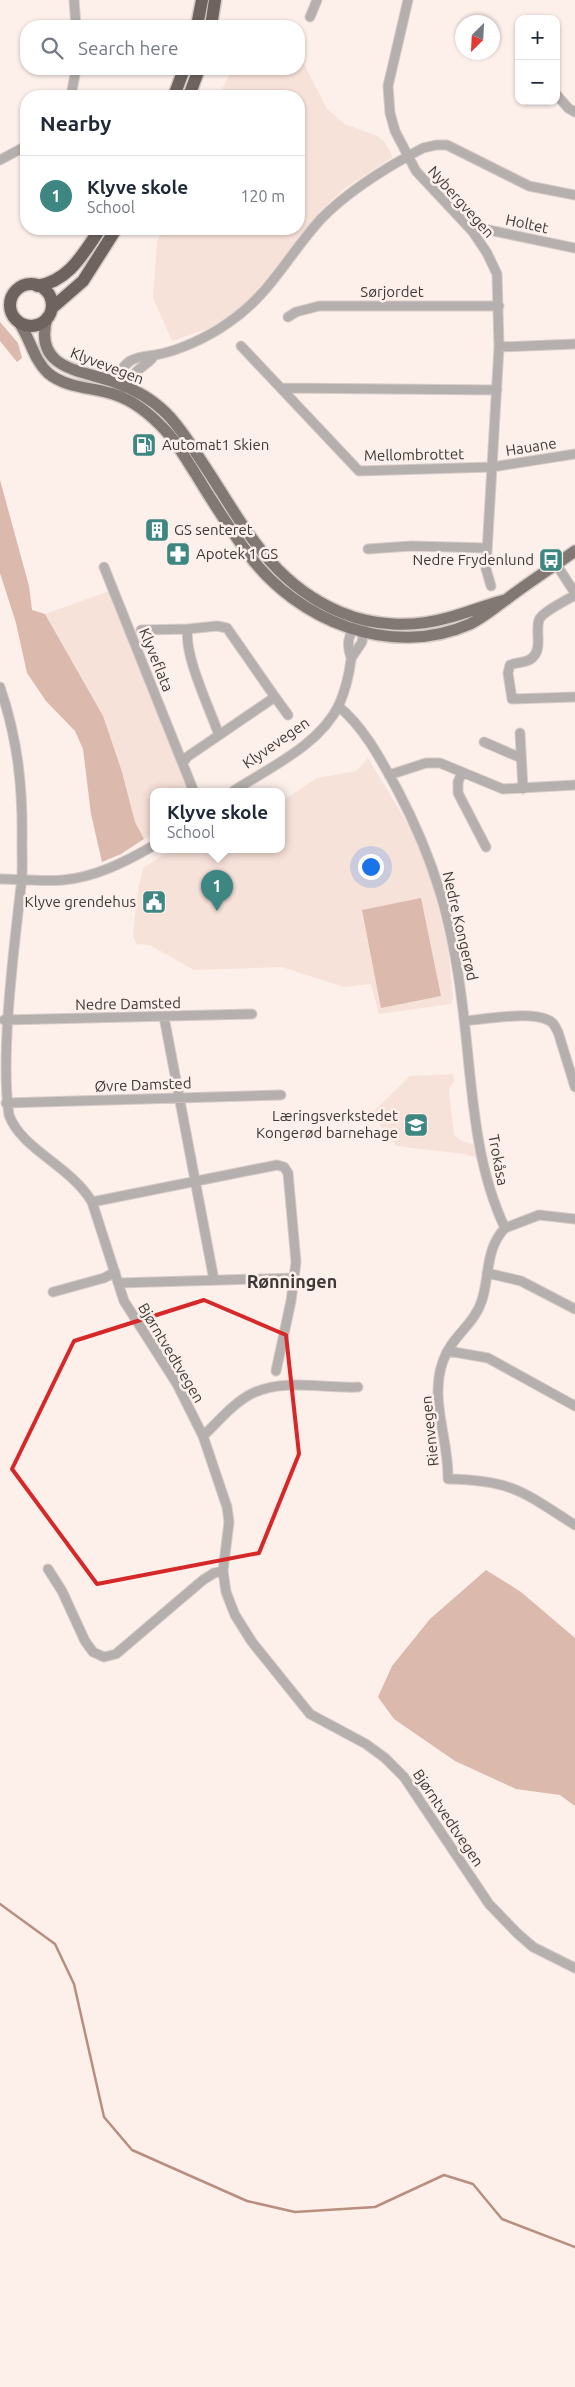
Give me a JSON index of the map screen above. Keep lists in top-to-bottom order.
{
  "streets": {
    "main road": ["Klyvevegen"],
    "street": [
      "Nybergvegen",
      "Holtet",
      "Sørjordet",
      "Hauane",
      "Mellombrottet",
      "Klyveflata",
      "Nedre Kongerød",
      "Nedre Damsted",
      "Øvre Damsted",
      "Trokåsa",
      "Bjørntvedtvegen",
      "Rienvegen"
    ]
  },
  "crossings": [
    ["Nybergvegen", "Holtet"],
    ["Nybergvegen", "Sørjordet"],
    ["Nybergvegen", "Hauane"],
    ["Nybergvegen", "Mellombrottet"],
    ["Klyvevegen", "Nedre Kongerød"],
    ["Hauane", "Mellombrottet"],
    ["Nedre Kongerød", "Trokåsa"],
    ["Nedre Damsted", "Bjørntvedtvegen"],
    ["Øvre Damsted", "Bjørntvedtvegen"],
    ["Trokåsa", "Rienvegen"]
  ],
  "districts": ["Rønningen"],
  "places": {
    "fuel station": ["Automat1 Skien"],
    "building": ["GS senteret"],
    "pharmacy": ["Apotek 1 GS"],
    "bus stop": ["Nedre Frydenlund"],
    "public building": ["Klyve grendehus"],
    "school or university": ["Læringsverkstedet Kongerød barnehage"]
  },
  "north": "bottom left",
  "page": {
    "map_buttons": ["+", "−"],
    "search": "Search here",
    "heading": "Nearby",
    "list": [
      {
        "mark": "1",
        "name": "Klyve skole",
        "note": "School",
        "value": "120 m"
      }
    ],
    "popup": ["Klyve skole", "School"],
    "pins": "1"
  }
}
